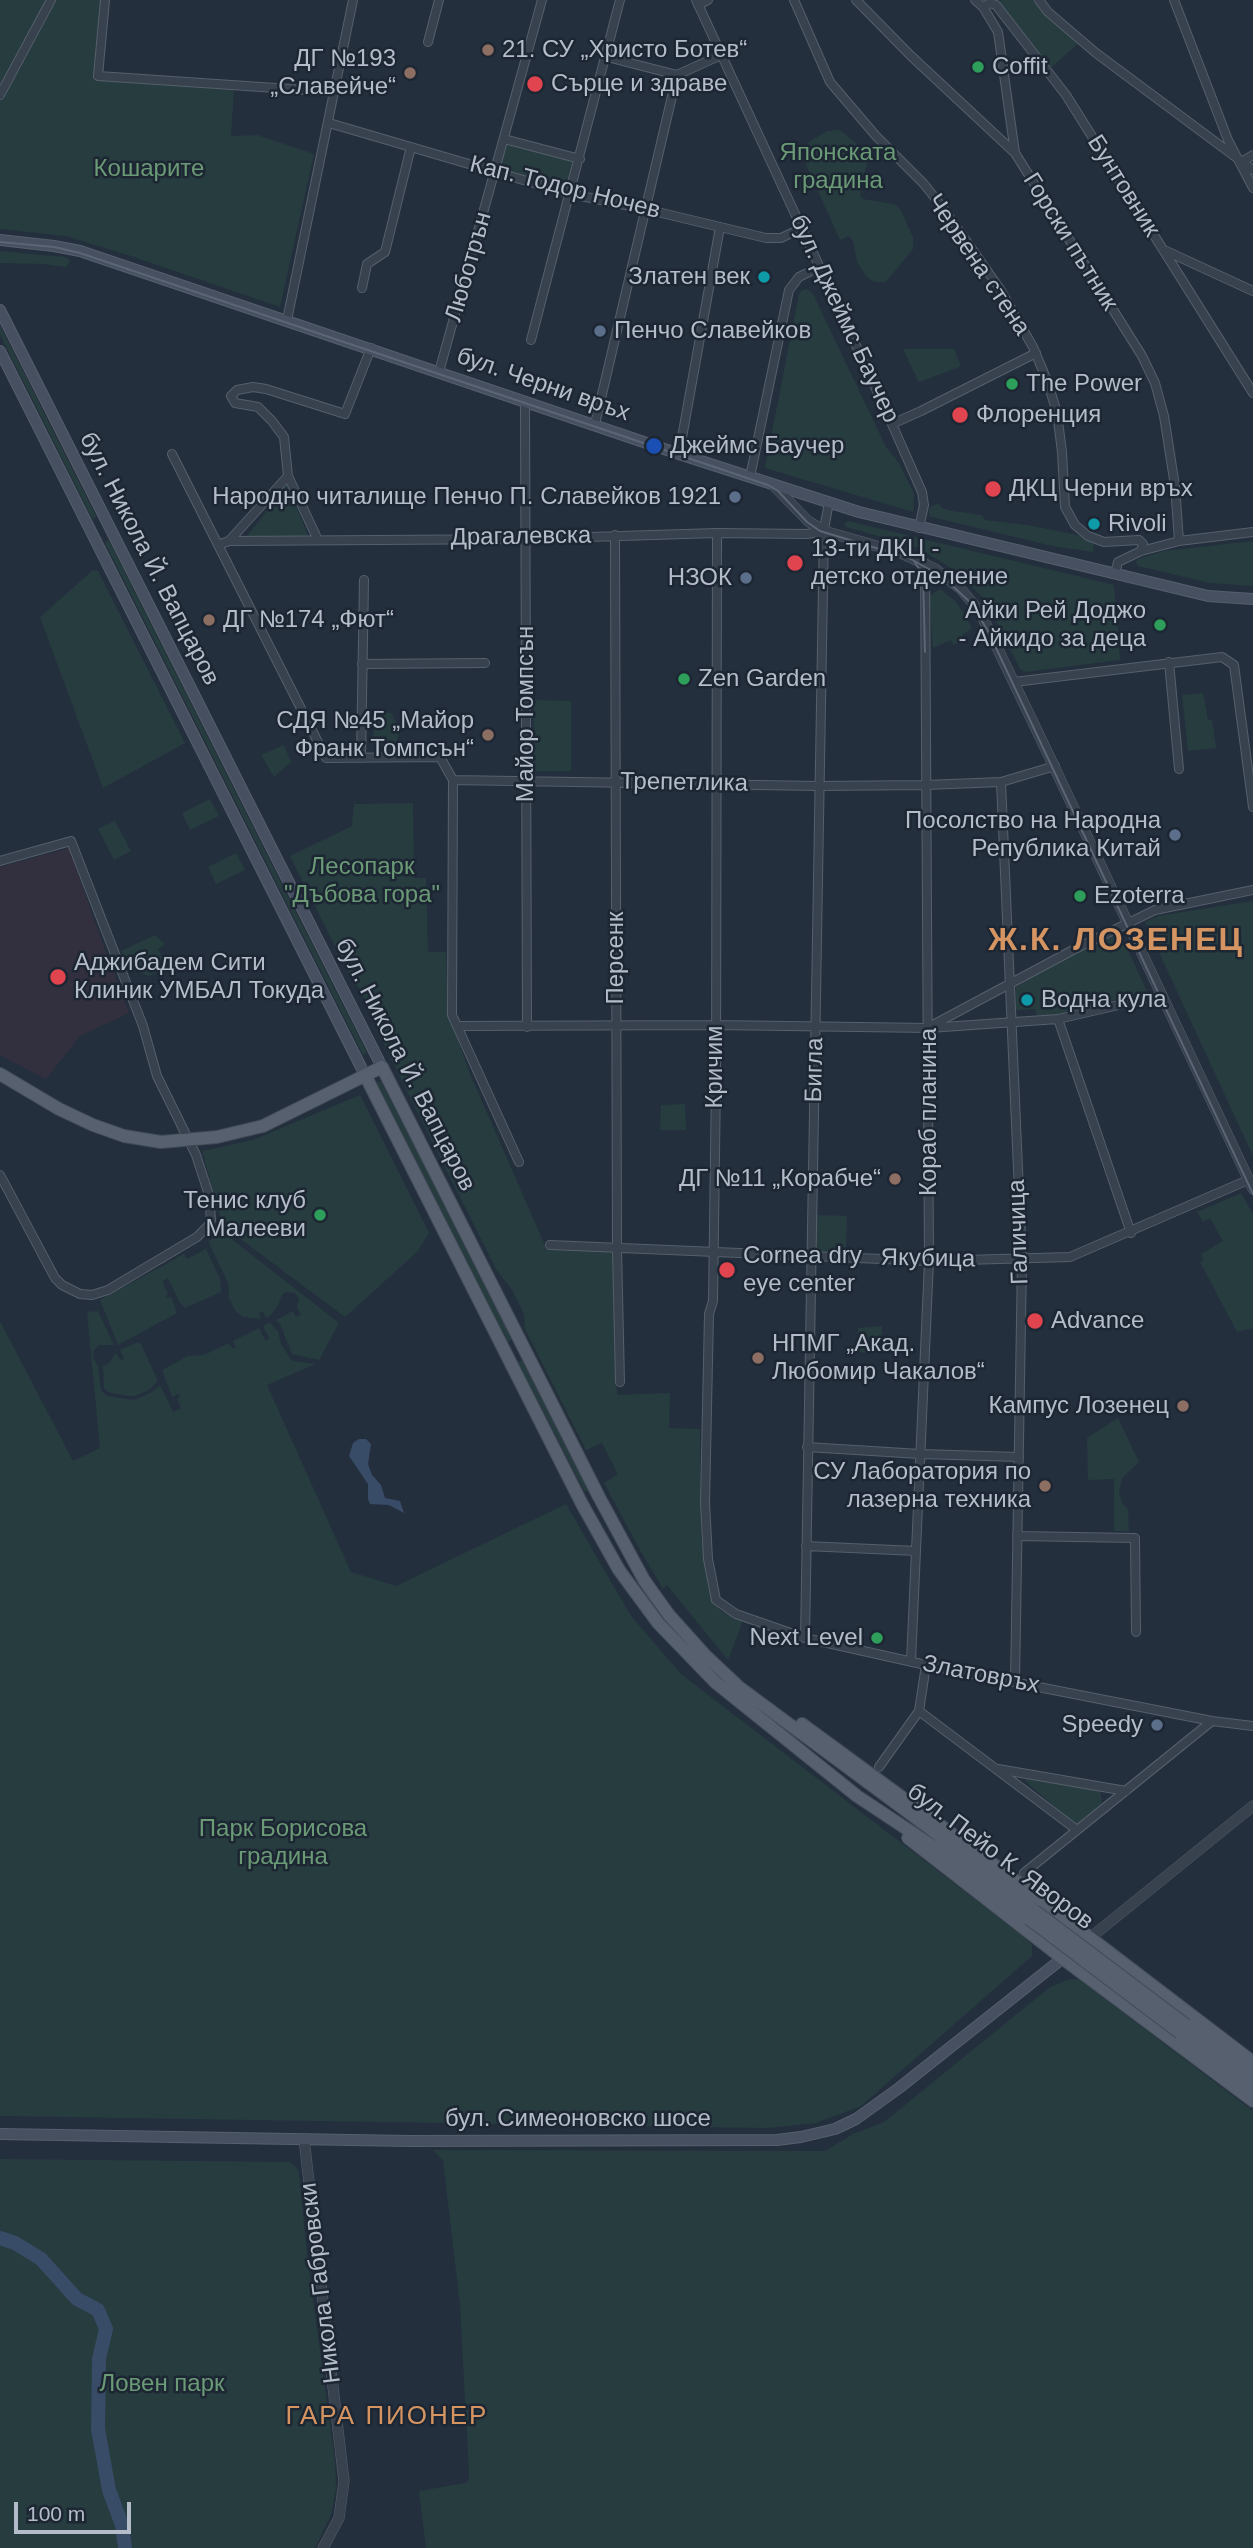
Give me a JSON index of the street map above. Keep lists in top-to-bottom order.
{
  "streets": {
    "main road": [
      "бул. Черни връх",
      "бул. Никола Й. Вапцаров",
      "бул. Пейо К. Яворов",
      "бул. Симеоновско шосе"
    ],
    "street": [
      "Бунтовник",
      "Кап. Тодор Ночев",
      "Горски пътник",
      "Червена стена",
      "Люботрън",
      "бул. Джеймс Баучер",
      "Драгалевска",
      "Майор Томпсън",
      "Трепетлика",
      "Персенк",
      "Кричим",
      "Бигла",
      "Кораб планина",
      "Галичица",
      "Якубица",
      "Златовръх",
      "Никола Габровски"
    ]
  },
  "crossings": [
    ["Кап. Тодор Ночев", "Люботрън"],
    ["Кап. Тодор Ночев", "бул. Джеймс Баучер"],
    ["Люботрън", "бул. Черни връх"],
    ["бул. Джеймс Баучер", "бул. Черни връх"],
    ["бул. Черни връх", "Майор Томпсън"],
    ["бул. Черни връх", "Бигла"],
    ["Драгалевска", "Майор Томпсън"],
    ["Драгалевска", "Персенк"],
    ["Драгалевска", "Кричим"],
    ["Драгалевска", "Бигла"],
    ["бул. Никола Й. Вапцаров", "бул. Пейо К. Яворов"],
    ["Майор Томпсън", "Трепетлика"],
    ["Трепетлика", "Персенк"],
    ["Трепетлика", "Кричим"],
    ["Трепетлика", "Бигла"],
    ["Трепетлика", "Кораб планина"],
    ["Трепетлика", "Галичица"],
    ["Персенк", "Якубица"],
    ["Кричим", "Якубица"],
    ["Кричим", "Златовръх"],
    ["Бигла", "Якубица"],
    ["Бигла", "Златовръх"],
    ["Кораб планина", "Якубица"],
    ["Кораб планина", "Златовръх"],
    ["Галичица", "Якубица"],
    ["Галичица", "Златовръх"],
    ["бул. Симеоновско шосе", "Никола Габровски"]
  ],
  "districts": ["Ж.К. ЛОЗЕНЕЦ", "ГАРА ПИОНЕР"],
  "parks": [
    "Японската градина",
    "Кошарите",
    "Лесопарк \"Дъбова гора\"",
    "Парк Борисова градина",
    "Ловен парк"
  ],
  "places": [
    "21. СУ „Христо Ботев“",
    "Coffit",
    "ДГ №193 „Славейче“",
    "Сърце и здраве",
    "Златен век",
    "Пенчо Славейков",
    "The Power",
    "Флоренция",
    "Джеймс Баучер",
    "ДКЦ Черни връх",
    "Народно читалище Пенчо П. Славейков 1921",
    "Rivoli",
    "13-ти ДКЦ - детско отделение",
    "НЗОК",
    "ДГ №174 „Фют“",
    "Айки Рей Доджо - Айкидо за деца",
    "Zen Garden",
    "СДЯ №45 „Майор Франк Томпсън“",
    "Посолство на Народна Република Китай",
    "Ezoterra",
    "Аджибадем Сити Клиник УМБАЛ Токуда",
    "Водна кула",
    "ДГ №11 „Корабче“",
    "Тенис клуб Малееви",
    "Cornea dry eye center",
    "Advance",
    "НПМГ „Акад. Любомир Чакалов“",
    "Кампус Лозенец",
    "СУ Лаборатория по лазерна техника",
    "Next Level",
    "Speedy"
  ],
  "scale_bar": "100 m"
}
